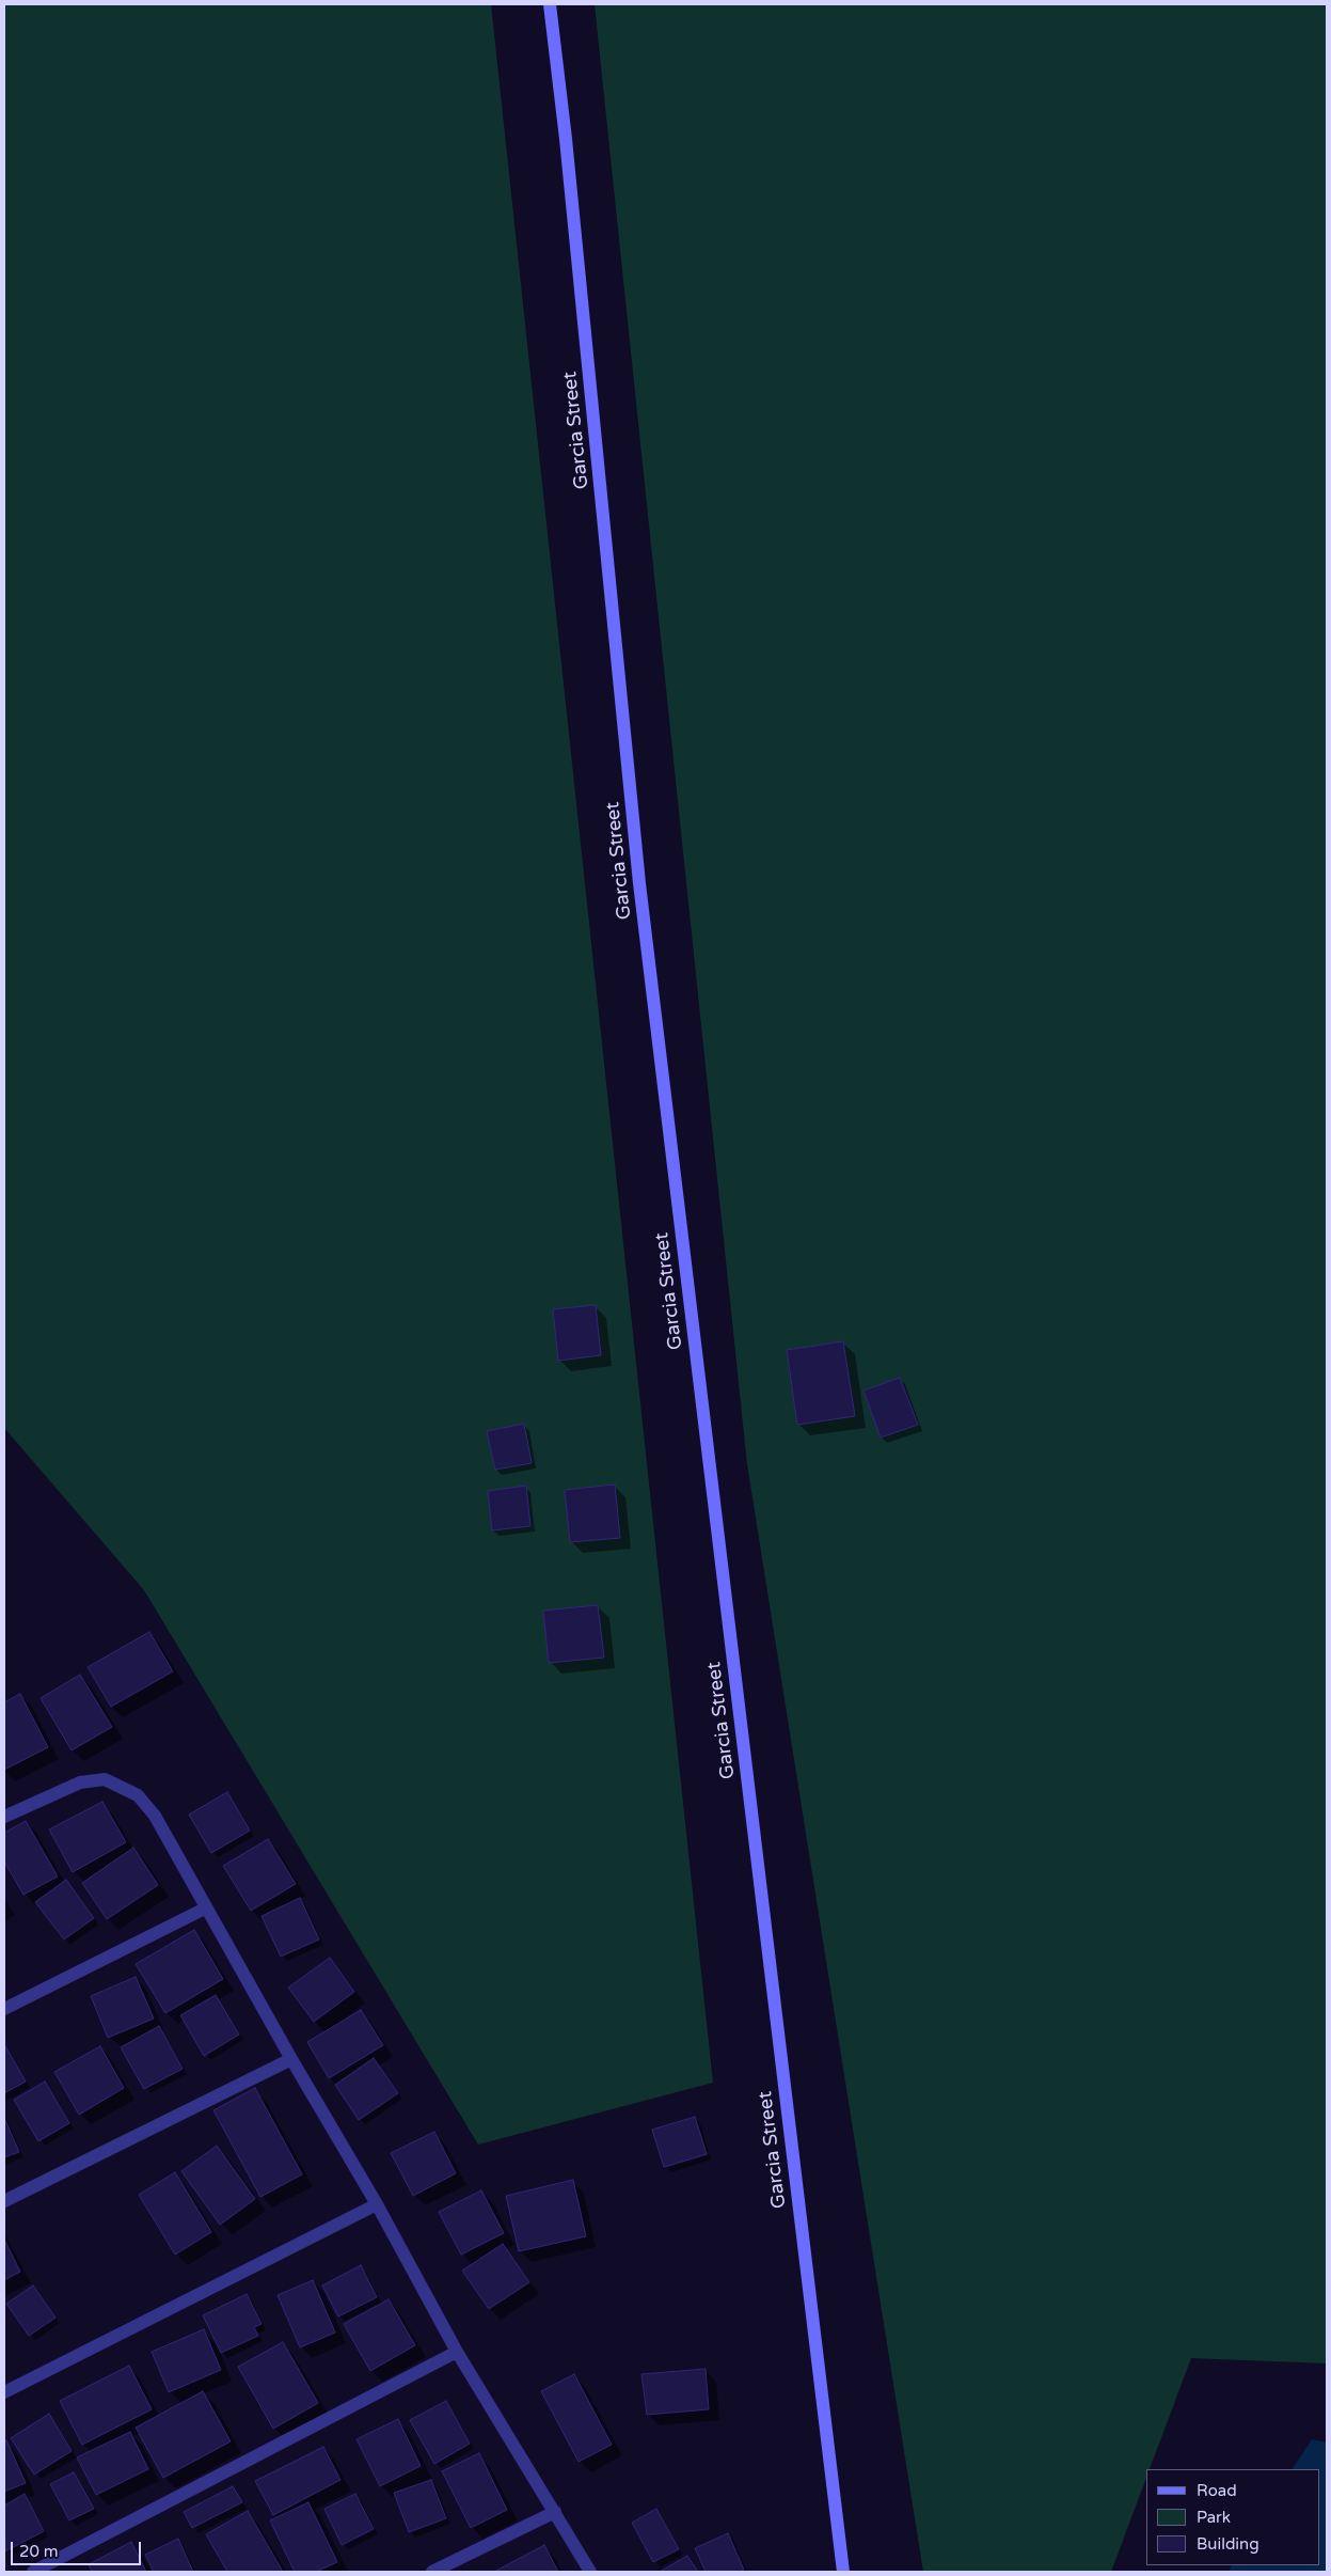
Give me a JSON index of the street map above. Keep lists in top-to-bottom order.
{
  "streets": {
    "street": ["Garcia Street"]
  },
  "legend": ["Road", "Park", "Building"],
  "scale_bar": "20 m"
}
